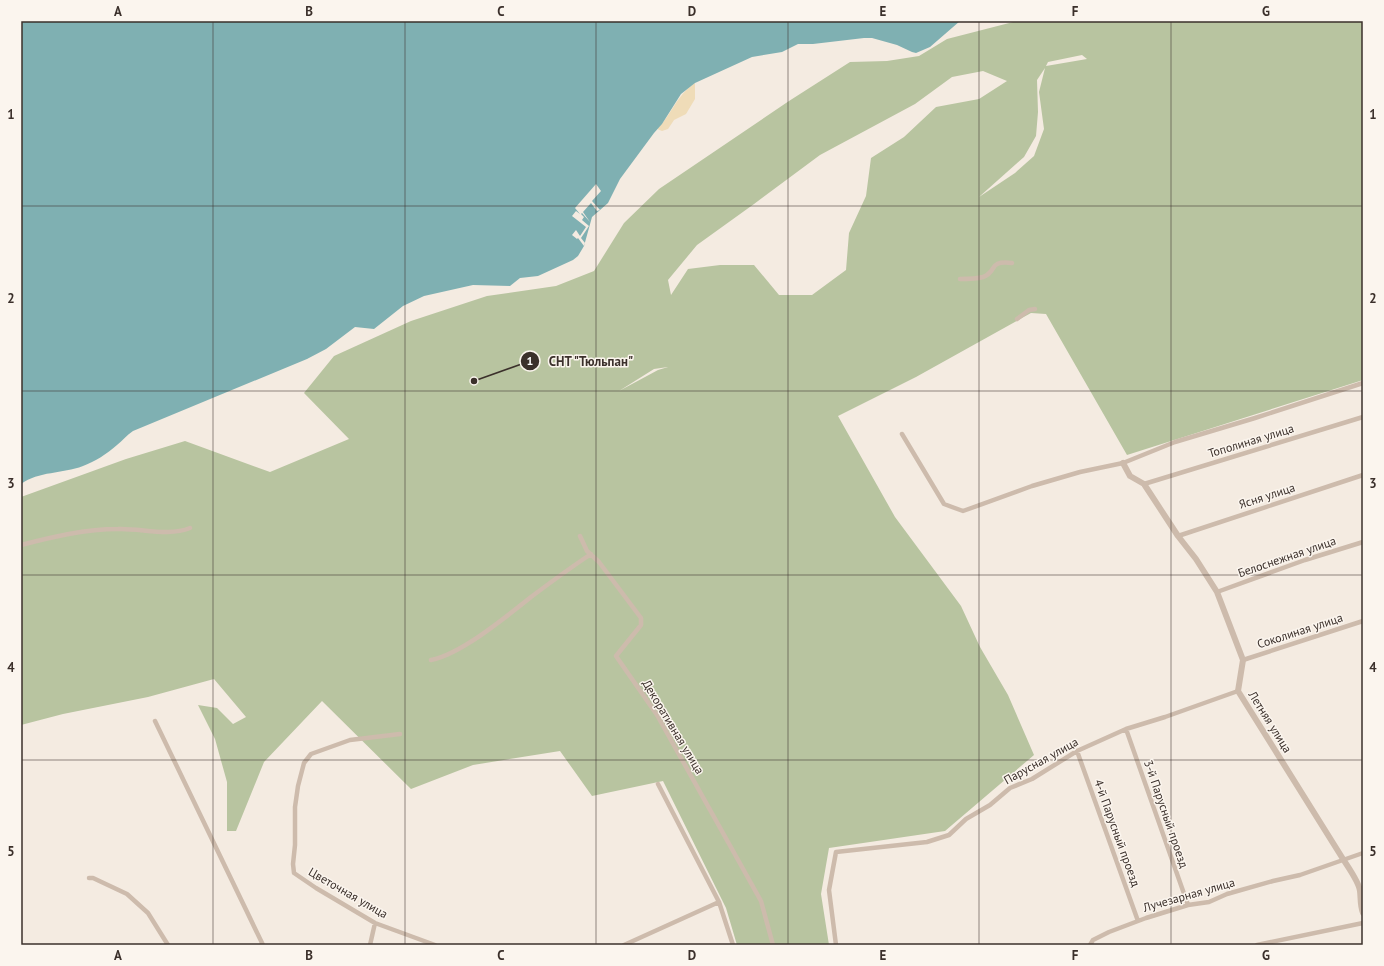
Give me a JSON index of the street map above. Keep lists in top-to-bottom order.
{
  "streets": {
    "street": [
      "Тополиная улица",
      "Ясня улица",
      "Белоснежная улица",
      "Соколиная улица",
      "Летняя улица",
      "Декоративная улица",
      "Парусная улица",
      "3-й Парусный проезд",
      "4-й Парусный проезд",
      "Цветочная улица",
      "Лучезарная улица"
    ]
  },
  "crossings": [
    ["Соколиная улица", "Летняя улица"],
    ["Летняя улица", "Парусная улица"],
    ["Летняя улица", "Лучезарная улица"],
    ["Парусная улица", "3-й Парусный проезд"],
    ["Парусная улица", "4-й Парусный проезд"],
    ["3-й Парусный проезд", "Лучезарная улица"],
    ["4-й Парусный проезд", "Лучезарная улица"]
  ],
  "places": ["СНТ \"Тюльпан\""],
  "grid": {
    "columns": [
      "A",
      "B",
      "C",
      "D",
      "E",
      "F",
      "G"
    ],
    "rows": [
      "1",
      "2",
      "3",
      "4",
      "5"
    ]
  }
}
